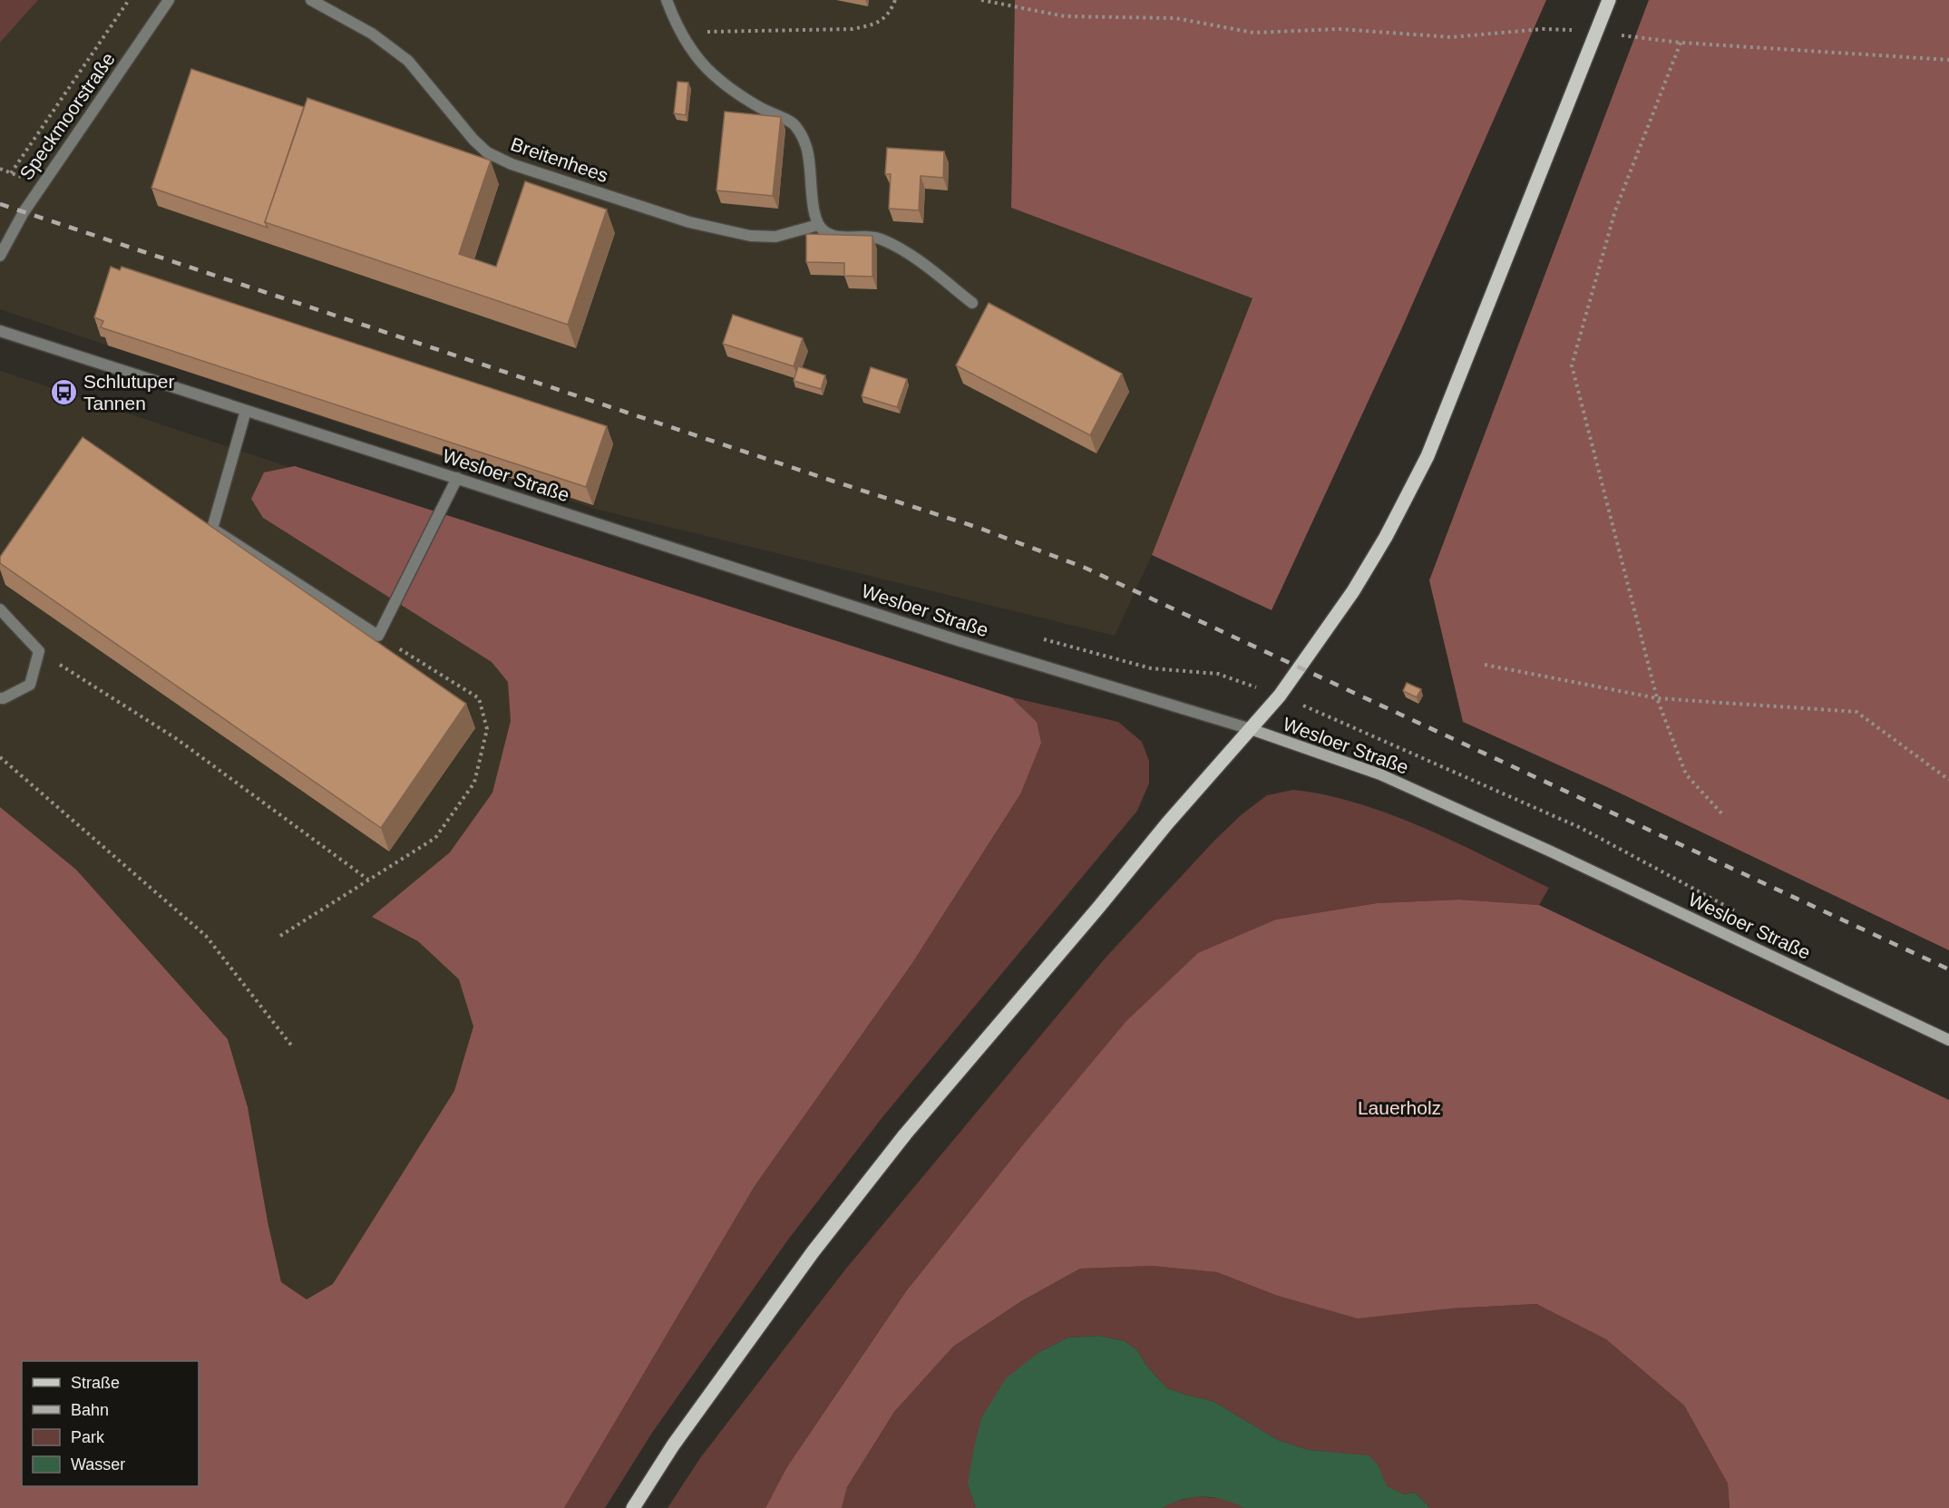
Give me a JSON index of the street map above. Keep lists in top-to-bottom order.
{
  "streets": {
    "main road": ["Wesloer Straße"],
    "street": ["Speckmoorstraße", "Breitenhees"]
  },
  "parks": ["Lauerholz"],
  "places": {
    "bus stop": ["Schlutuper Tannen"]
  },
  "legend": [
    "Straße",
    "Bahn",
    "Park",
    "Wasser"
  ]
}
